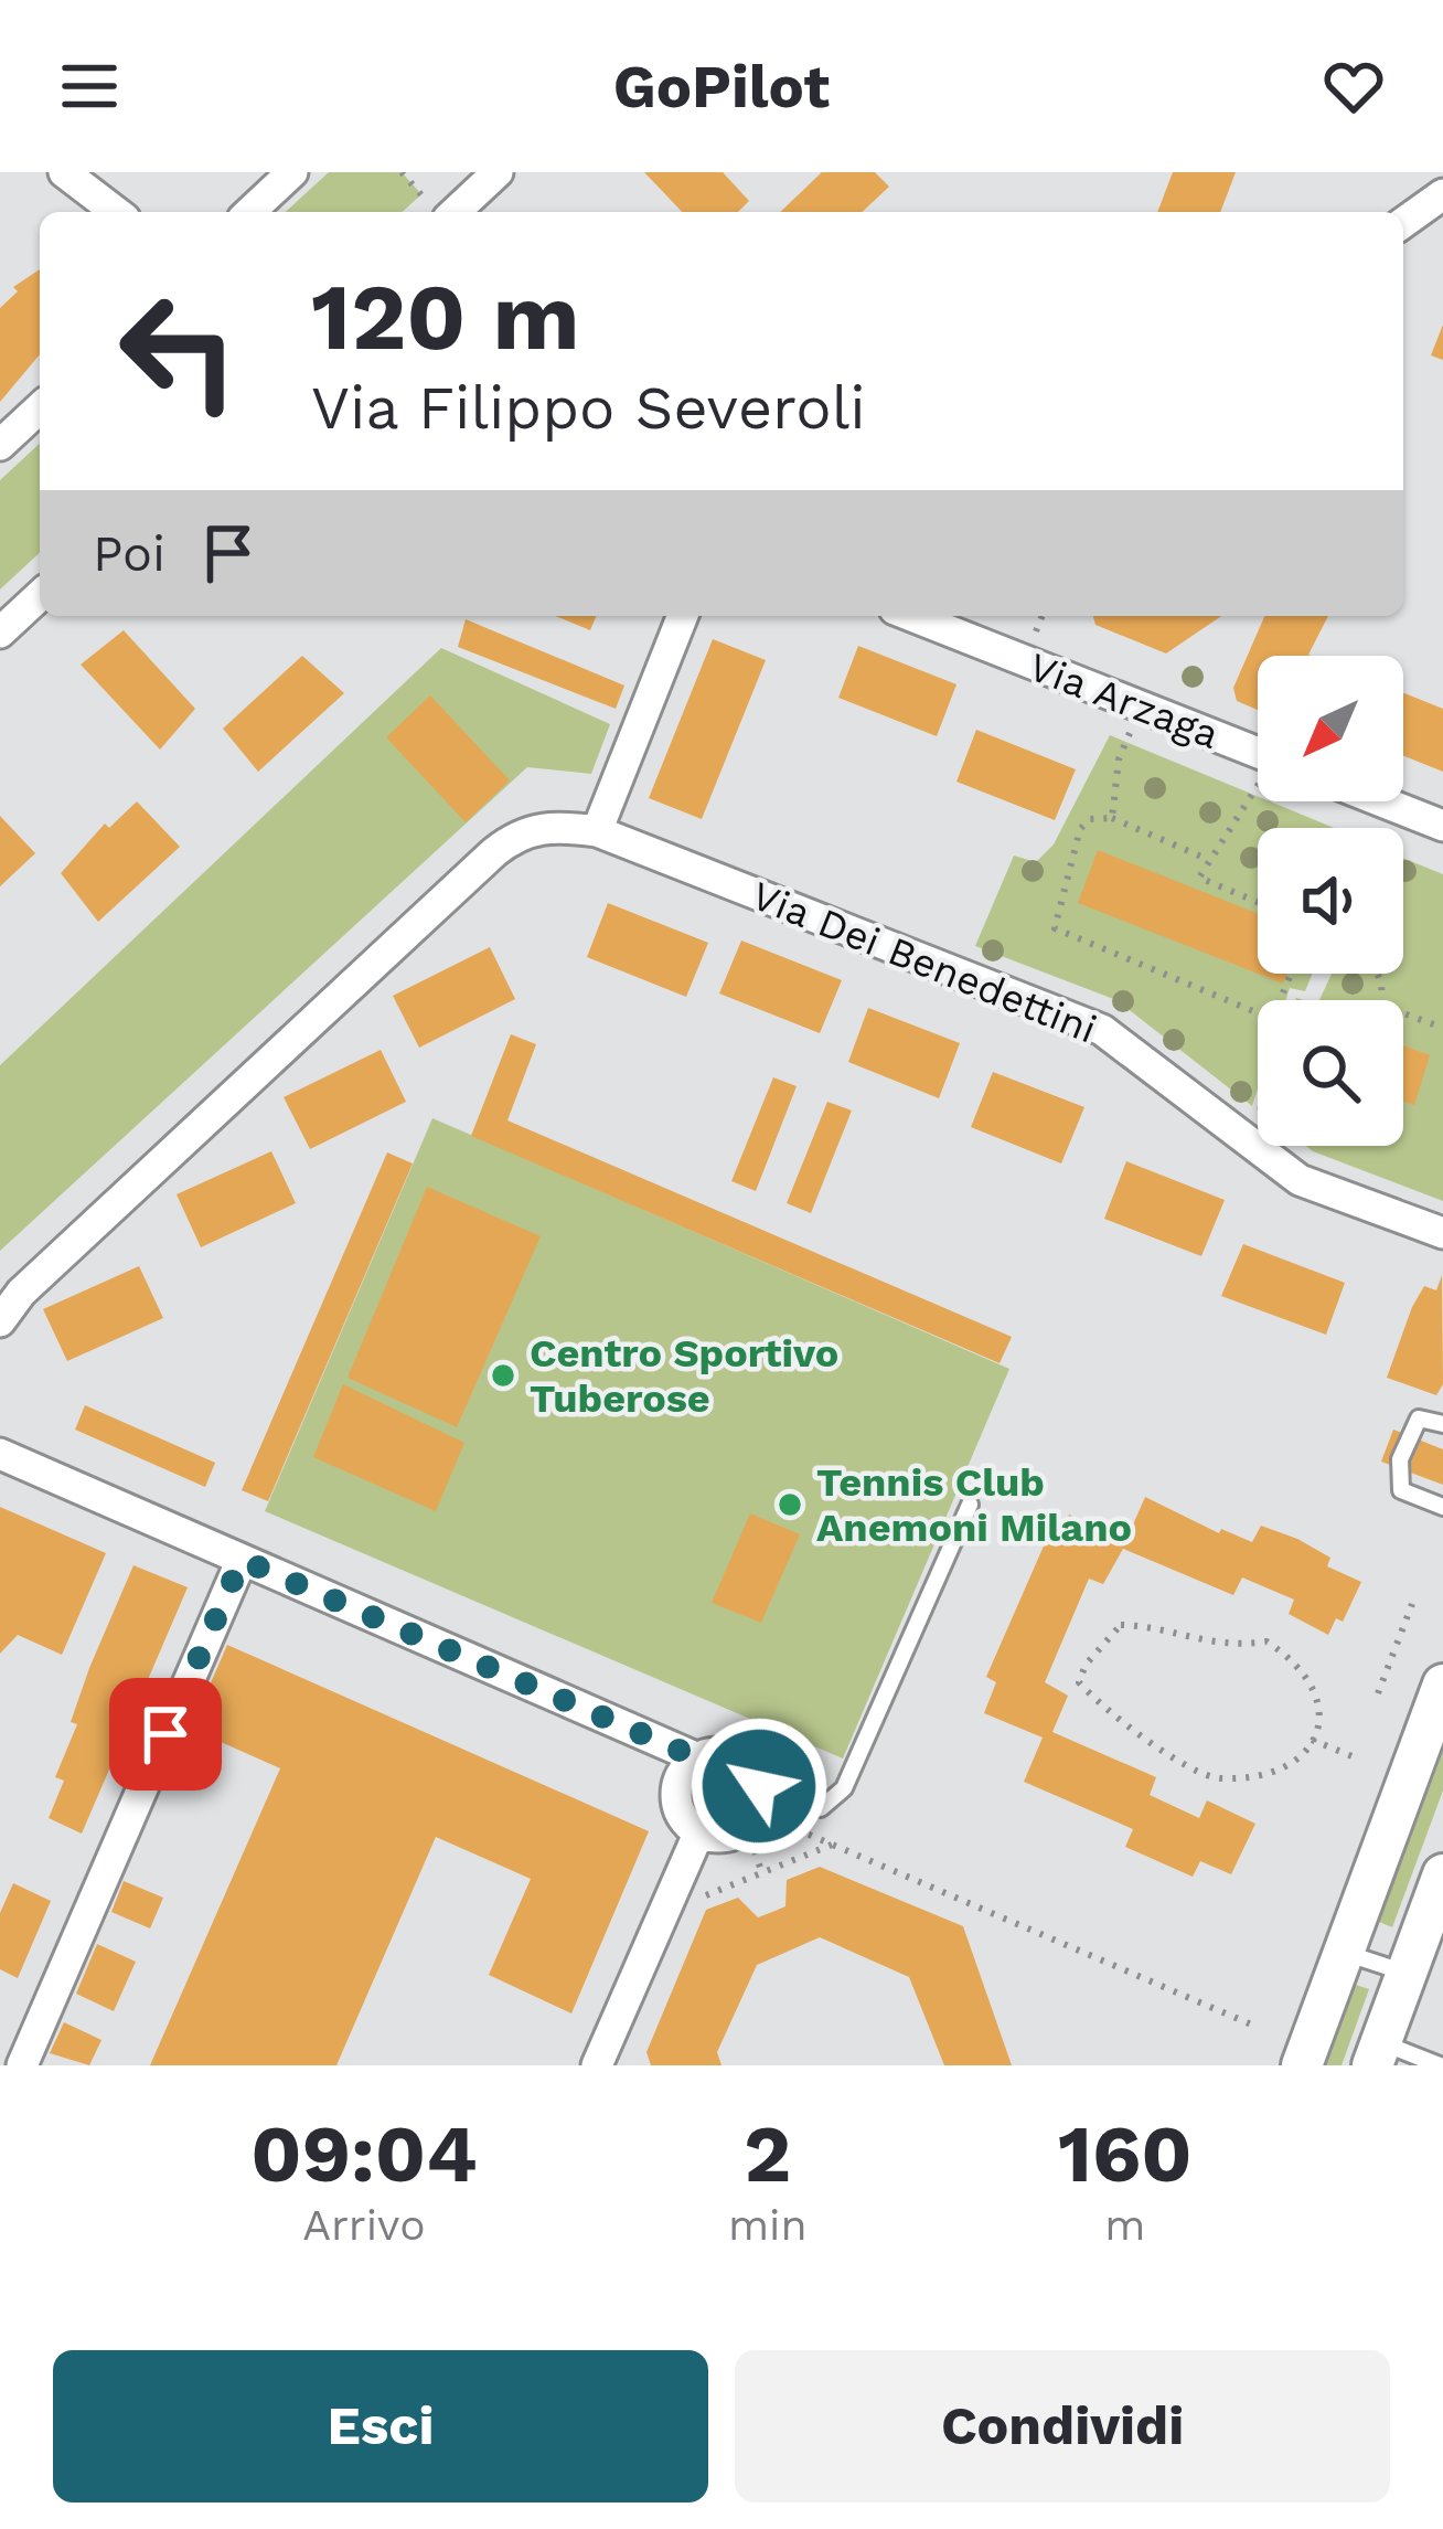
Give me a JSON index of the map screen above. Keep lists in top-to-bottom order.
{
  "streets": {
    "street": ["Via Arzaga", "Via Dei Benedettini"]
  },
  "places": ["Centro Sportivo Tuberose", "Tennis Club Anemoni Milano"],
  "north": "bottom left",
  "page": {
    "header": "GoPilot",
    "turn": ["120 m", "Via Filippo Severoli"],
    "then": "Poi",
    "eta": [
      "09:04",
      "Arrivo",
      "2",
      "min",
      "160",
      "m"
    ],
    "buttons": ["Esci", "Condividi"]
  }
}
